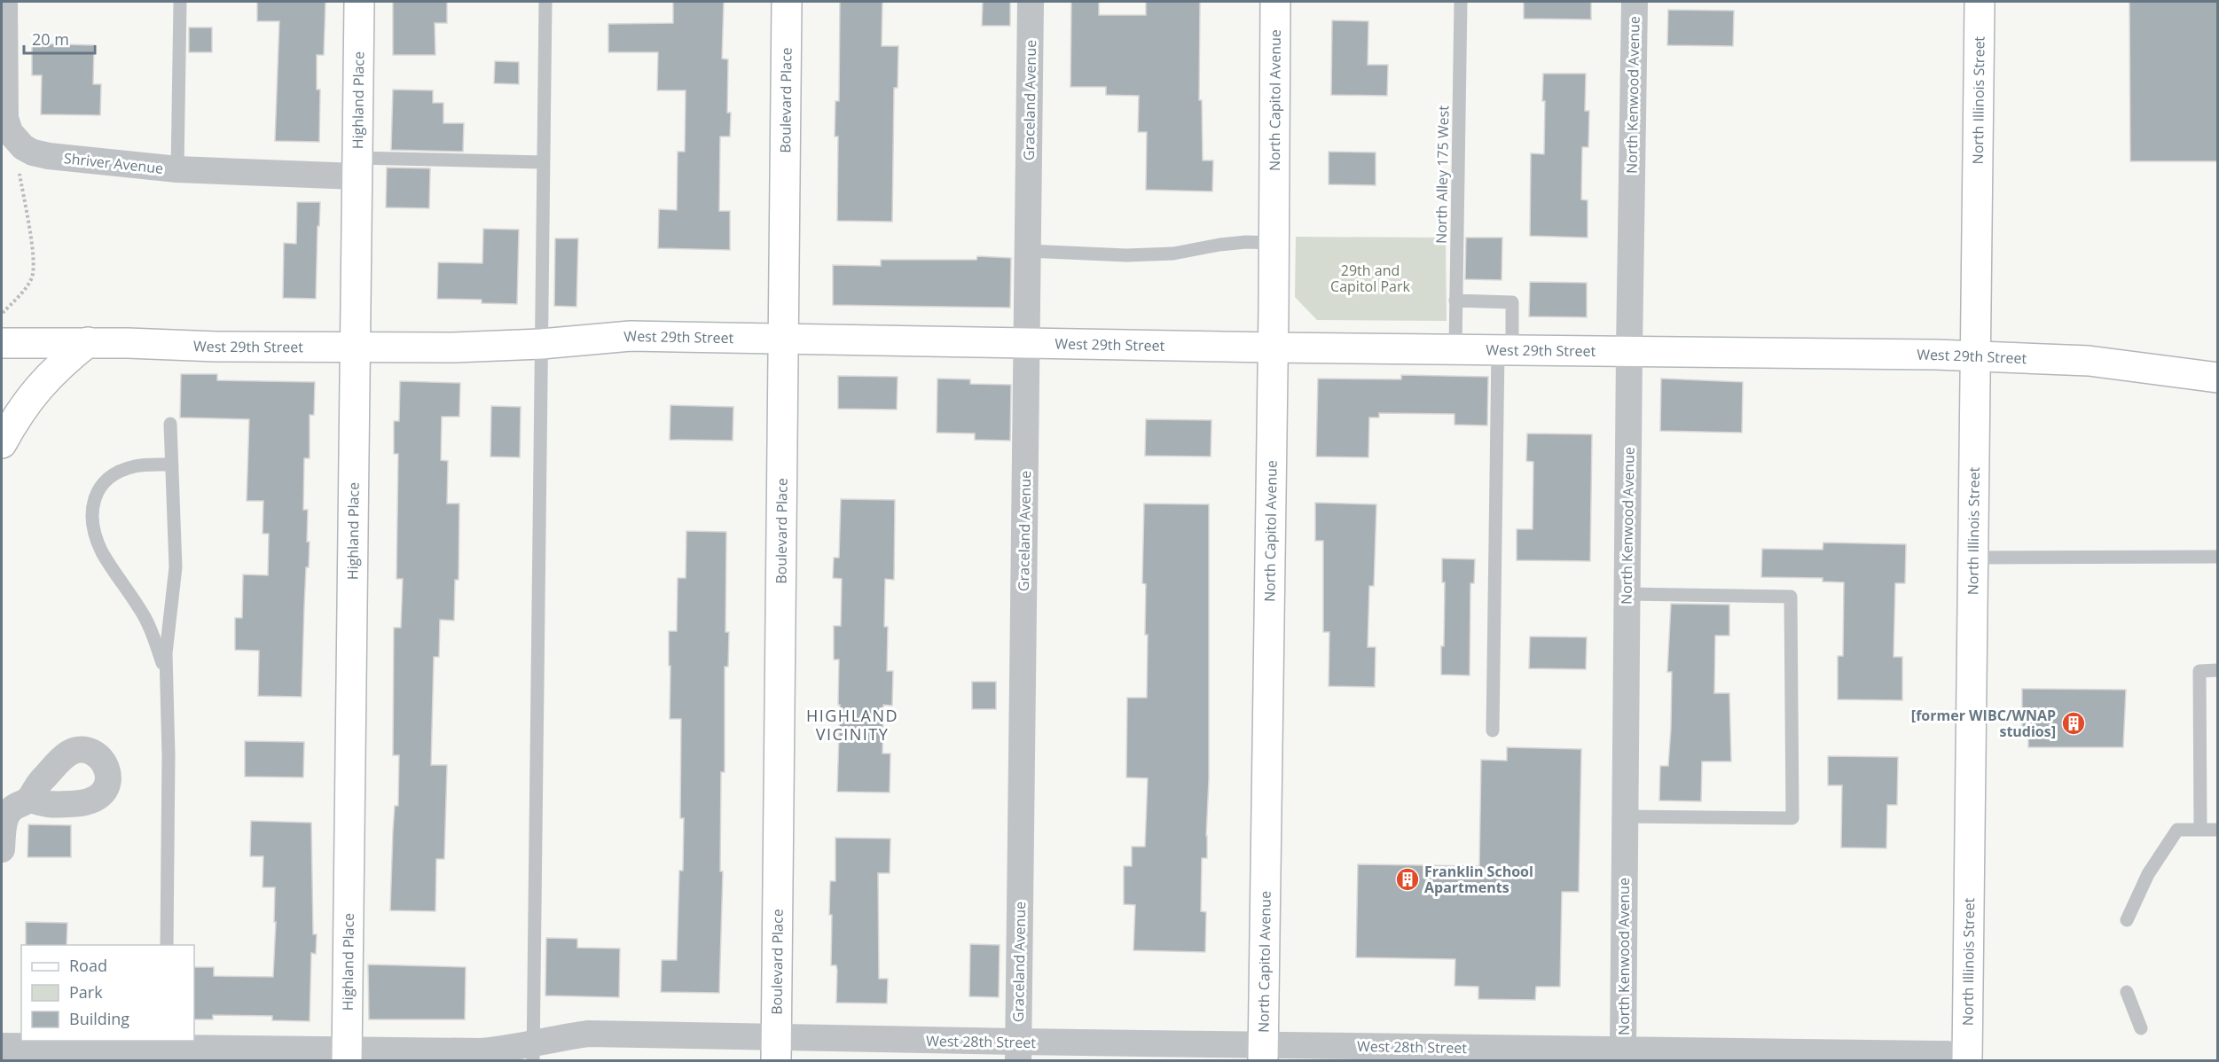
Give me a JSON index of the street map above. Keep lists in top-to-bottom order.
{
  "streets": {
    "main road": [
      "Highland Place",
      "Boulevard Place",
      "North Capitol Avenue",
      "North Illinois Street",
      "West 29th Street"
    ],
    "street": [
      "North Kenwood Avenue",
      "Graceland Avenue",
      "Shriver Avenue",
      "West 28th Street"
    ],
    "lane": ["North Alley 175 West"]
  },
  "crossings": [
    ["North Kenwood Avenue", "West 29th Street"],
    ["North Kenwood Avenue", "West 28th Street"],
    ["Highland Place", "Shriver Avenue"],
    ["Highland Place", "West 29th Street"],
    ["Highland Place", "West 28th Street"],
    ["Boulevard Place", "West 29th Street"],
    ["Boulevard Place", "West 28th Street"],
    ["Graceland Avenue", "West 29th Street"],
    ["Graceland Avenue", "West 28th Street"],
    ["North Capitol Avenue", "West 29th Street"],
    ["North Capitol Avenue", "West 28th Street"],
    ["North Illinois Street", "West 29th Street"],
    ["North Alley 175 West", "West 29th Street"]
  ],
  "districts": ["HIGHLAND VICINITY"],
  "parks": ["29th and Capitol Park"],
  "places": {
    "building": ["[former WIBC/WNAP studios]", "Franklin School Apartments"]
  },
  "legend": ["Road", "Park", "Building"],
  "scale_bar": "20 m"
}
